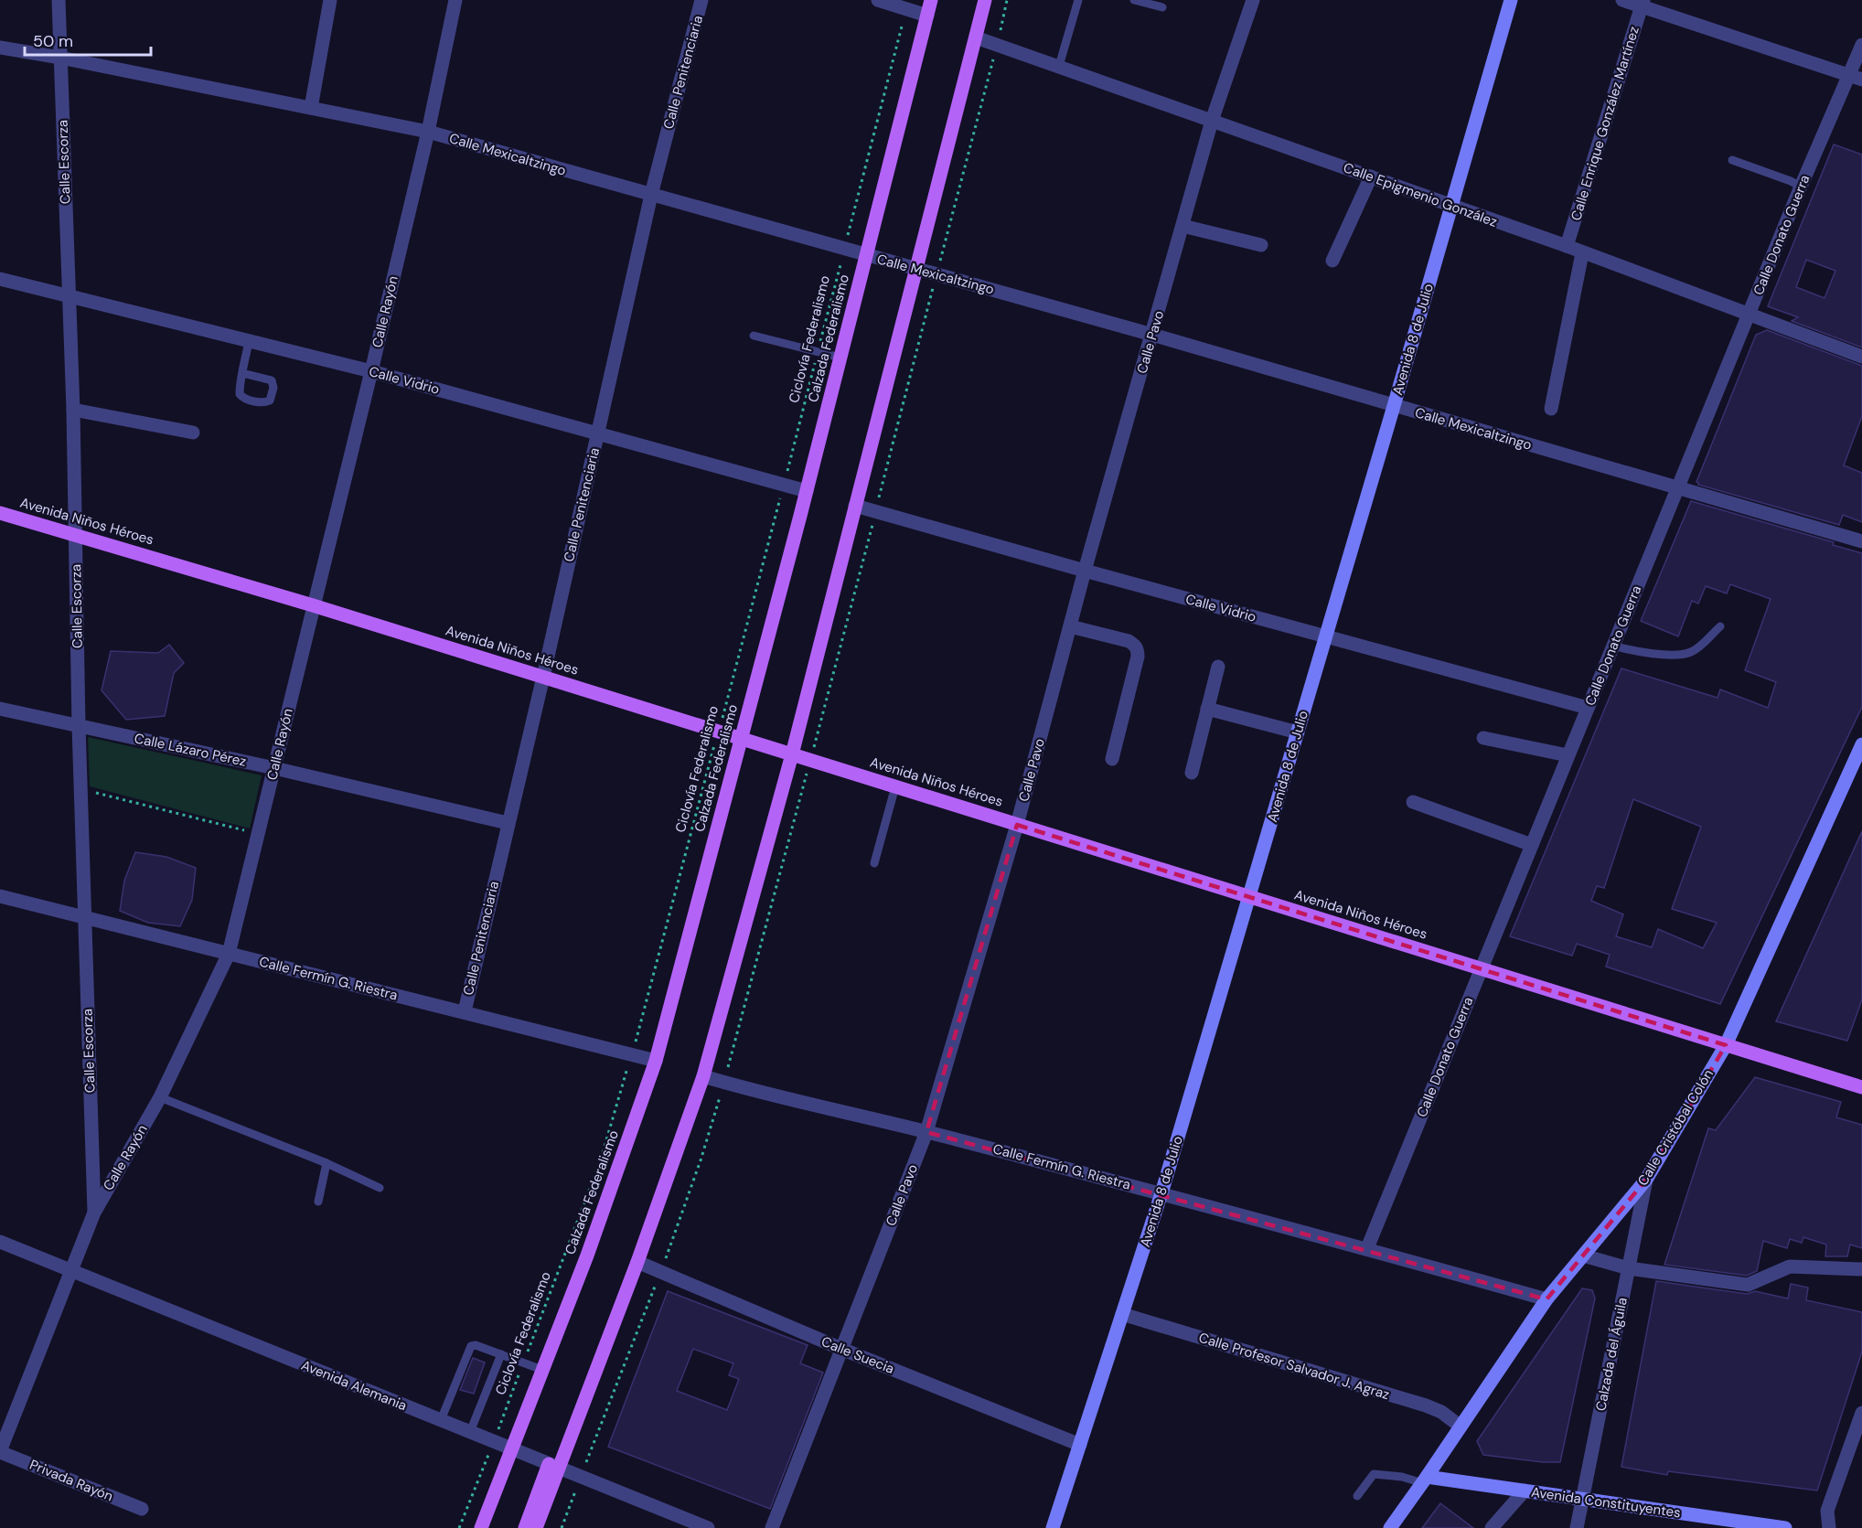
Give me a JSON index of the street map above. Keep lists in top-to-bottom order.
{
  "streets": {
    "main road": ["Calzada Federalismo", "Avenida Niños Héroes"],
    "street": [
      "Calle Penitenciaria",
      "Calle Enrique González Martínez",
      "Calle Mexicaltzingo",
      "Calle Escorza",
      "Calle Epigmenio González",
      "Calle Donato Guerra",
      "Calle Rayón",
      "Avenida 8 de Julio",
      "Calle Pavo",
      "Calle Vidrio",
      "Calle Lázaro Pérez",
      "Calle Fermín G. Riestra",
      "Calle Cristóbal Colón",
      "Calzada del Águila",
      "Calle Suecia",
      "Calle Profesor Salvador J. Agraz",
      "Avenida Alemania",
      "Privada Rayón",
      "Avenida Constituyentes"
    ],
    "path": ["Ciclovía Federalismo"]
  },
  "crossings": [
    ["Calle Penitenciaria", "Calle Mexicaltzingo"],
    ["Calle Penitenciaria", "Calle Vidrio"],
    ["Calle Penitenciaria", "Avenida Niños Héroes"],
    ["Calle Penitenciaria", "Calle Lázaro Pérez"],
    ["Calle Penitenciaria", "Calle Fermín G. Riestra"],
    ["Calle Enrique González Martínez", "Calle Epigmenio González"],
    ["Calle Mexicaltzingo", "Calle Escorza"],
    ["Calle Mexicaltzingo", "Calle Donato Guerra"],
    ["Calle Mexicaltzingo", "Calle Rayón"],
    ["Calle Mexicaltzingo", "Calzada Federalismo"],
    ["Calle Mexicaltzingo", "Ciclovía Federalismo"],
    ["Calle Mexicaltzingo", "Avenida 8 de Julio"],
    ["Calle Mexicaltzingo", "Calle Pavo"],
    ["Calle Escorza", "Calle Rayón"],
    ["Calle Escorza", "Calle Vidrio"],
    ["Calle Escorza", "Avenida Niños Héroes"],
    ["Calle Escorza", "Calle Lázaro Pérez"],
    ["Calle Escorza", "Calle Fermín G. Riestra"],
    ["Calle Epigmenio González", "Calle Donato Guerra"],
    ["Calle Epigmenio González", "Avenida 8 de Julio"],
    ["Calle Epigmenio González", "Calle Pavo"],
    ["Calle Donato Guerra", "Calle Vidrio"],
    ["Calle Donato Guerra", "Avenida Niños Héroes"],
    ["Calle Donato Guerra", "Calle Fermín G. Riestra"],
    ["Calle Rayón", "Calle Vidrio"],
    ["Calle Rayón", "Avenida Niños Héroes"],
    ["Calle Rayón", "Calle Lázaro Pérez"],
    ["Calle Rayón", "Calle Fermín G. Riestra"],
    ["Calle Rayón", "Avenida Alemania"],
    ["Calle Rayón", "Privada Rayón"],
    ["Calzada Federalismo", "Calle Vidrio"],
    ["Calzada Federalismo", "Avenida Niños Héroes"],
    ["Calzada Federalismo", "Calle Fermín G. Riestra"],
    ["Calzada Federalismo", "Avenida Alemania"],
    ["Ciclovía Federalismo", "Calle Vidrio"],
    ["Ciclovía Federalismo", "Avenida Niños Héroes"],
    ["Ciclovía Federalismo", "Calle Fermín G. Riestra"],
    ["Ciclovía Federalismo", "Avenida Alemania"],
    ["Avenida 8 de Julio", "Calle Vidrio"],
    ["Avenida 8 de Julio", "Avenida Niños Héroes"],
    ["Avenida 8 de Julio", "Calle Fermín G. Riestra"],
    ["Avenida 8 de Julio", "Calle Suecia"],
    ["Avenida 8 de Julio", "Calle Profesor Salvador J. Agraz"],
    ["Calle Pavo", "Calle Vidrio"],
    ["Calle Pavo", "Avenida Niños Héroes"],
    ["Calle Pavo", "Calle Fermín G. Riestra"],
    ["Calle Pavo", "Calle Suecia"],
    ["Avenida Niños Héroes", "Calle Cristóbal Colón"],
    ["Calle Fermín G. Riestra", "Calle Cristóbal Colón"],
    ["Calle Cristóbal Colón", "Calzada del Águila"],
    ["Calle Cristóbal Colón", "Calle Profesor Salvador J. Agraz"],
    ["Calle Cristóbal Colón", "Avenida Constituyentes"],
    ["Calzada del Águila", "Avenida Constituyentes"]
  ],
  "scale_bar": "50 m"
}
